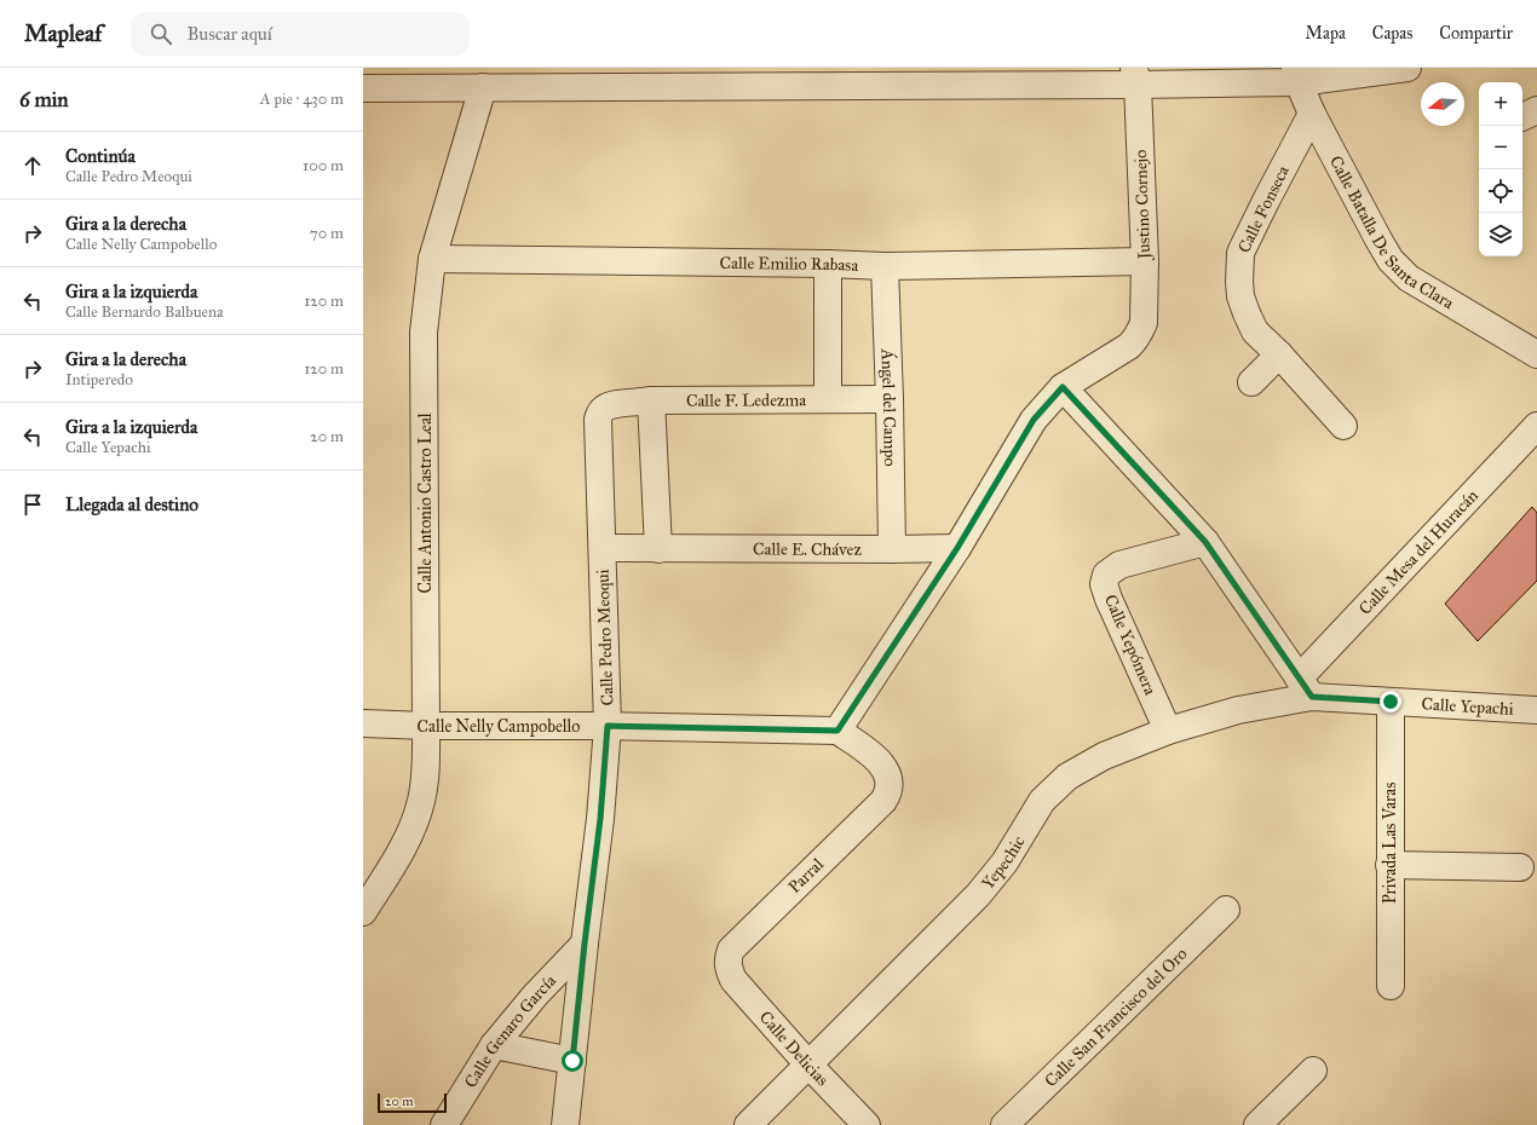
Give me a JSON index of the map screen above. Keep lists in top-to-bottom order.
{
  "streets": {
    "street": [
      "Justino Cornejo",
      "Calle Fonseca",
      "Calle Batalla De Santa Clara",
      "Calle Emilio Rabasa",
      "Calle F. Ledezma",
      "Ángel del Campo",
      "Calle Antonio Castro Leal",
      "Calle E. Chávez",
      "Calle Mesa del Huracán",
      "Calle Pedro Meoqui",
      "Calle Yepómera",
      "Calle Yepachi",
      "Calle Nelly Campobello",
      "Privada Las Varas",
      "Yepechic",
      "Parral",
      "Calle San Francisco del Oro",
      "Calle Genaro García",
      "Calle Delicias"
    ]
  },
  "crossings": [
    ["Justino Cornejo", "Calle Emilio Rabasa"],
    ["Calle Fonseca", "Calle Batalla De Santa Clara"],
    ["Calle Emilio Rabasa", "Ángel del Campo"],
    ["Calle Emilio Rabasa", "Calle Antonio Castro Leal"],
    ["Calle F. Ledezma", "Ángel del Campo"],
    ["Calle F. Ledezma", "Calle Pedro Meoqui"],
    ["Ángel del Campo", "Calle E. Chávez"],
    ["Calle Antonio Castro Leal", "Calle Nelly Campobello"],
    ["Calle E. Chávez", "Calle Pedro Meoqui"],
    ["Calle Mesa del Huracán", "Calle Yepachi"],
    ["Calle Mesa del Huracán", "Yepechic"],
    ["Calle Pedro Meoqui", "Calle Nelly Campobello"],
    ["Calle Pedro Meoqui", "Calle Genaro García"],
    ["Calle Yepómera", "Yepechic"],
    ["Calle Yepachi", "Privada Las Varas"],
    ["Calle Yepachi", "Yepechic"],
    ["Calle Nelly Campobello", "Parral"],
    ["Yepechic", "Calle Delicias"],
    ["Parral", "Calle Delicias"]
  ],
  "scale_bar": "20 m",
  "north": "left",
  "page": {
    "header": "Mapleaf",
    "search": "Buscar aquí",
    "nav": ["Mapa", "Capas", "Compartir"],
    "heading": ["6 min", "A pie · 430 m"],
    "map_buttons": ["+", "−"],
    "list": [
      ["Continúa", "Calle Pedro Meoqui", "100 m"],
      ["Gira a la derecha", "Calle Nelly Campobello", "70 m"],
      ["Gira a la izquierda", "Calle Bernardo Balbuena", "120 m"],
      ["Gira a la derecha", "Intiperedo", "120 m"],
      ["Gira a la izquierda", "Calle Yepachi", "20 m"],
      "Llegada al destino"
    ],
    "scale": "20 m"
  }
}
